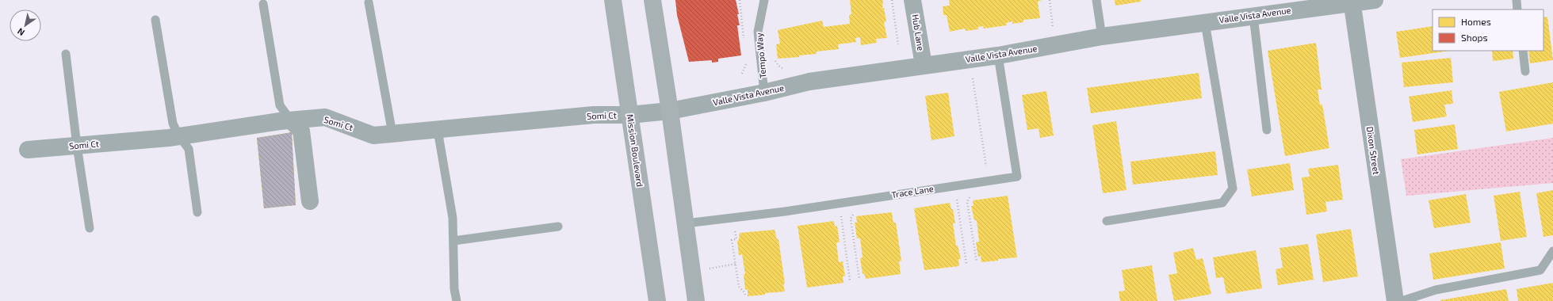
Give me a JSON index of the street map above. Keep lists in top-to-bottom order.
{
  "streets": {
    "main road": ["Mission Boulevard"],
    "street": [
      "Valle Vista Avenue",
      "Hub Lane",
      "Somi Ct",
      "Dixon Street"
    ],
    "lane": ["Tempo Way", "Trace Lane"]
  },
  "crossings": [
    ["Valle Vista Avenue", "Hub Lane"],
    ["Valle Vista Avenue", "Tempo Way"],
    ["Valle Vista Avenue", "Somi Ct"],
    ["Valle Vista Avenue", "Mission Boulevard"],
    ["Valle Vista Avenue", "Dixon Street"],
    ["Valle Vista Avenue", "Trace Lane"],
    ["Somi Ct", "Mission Boulevard"]
  ],
  "legend": ["Homes", "Shops"],
  "north": "bottom left"
}
